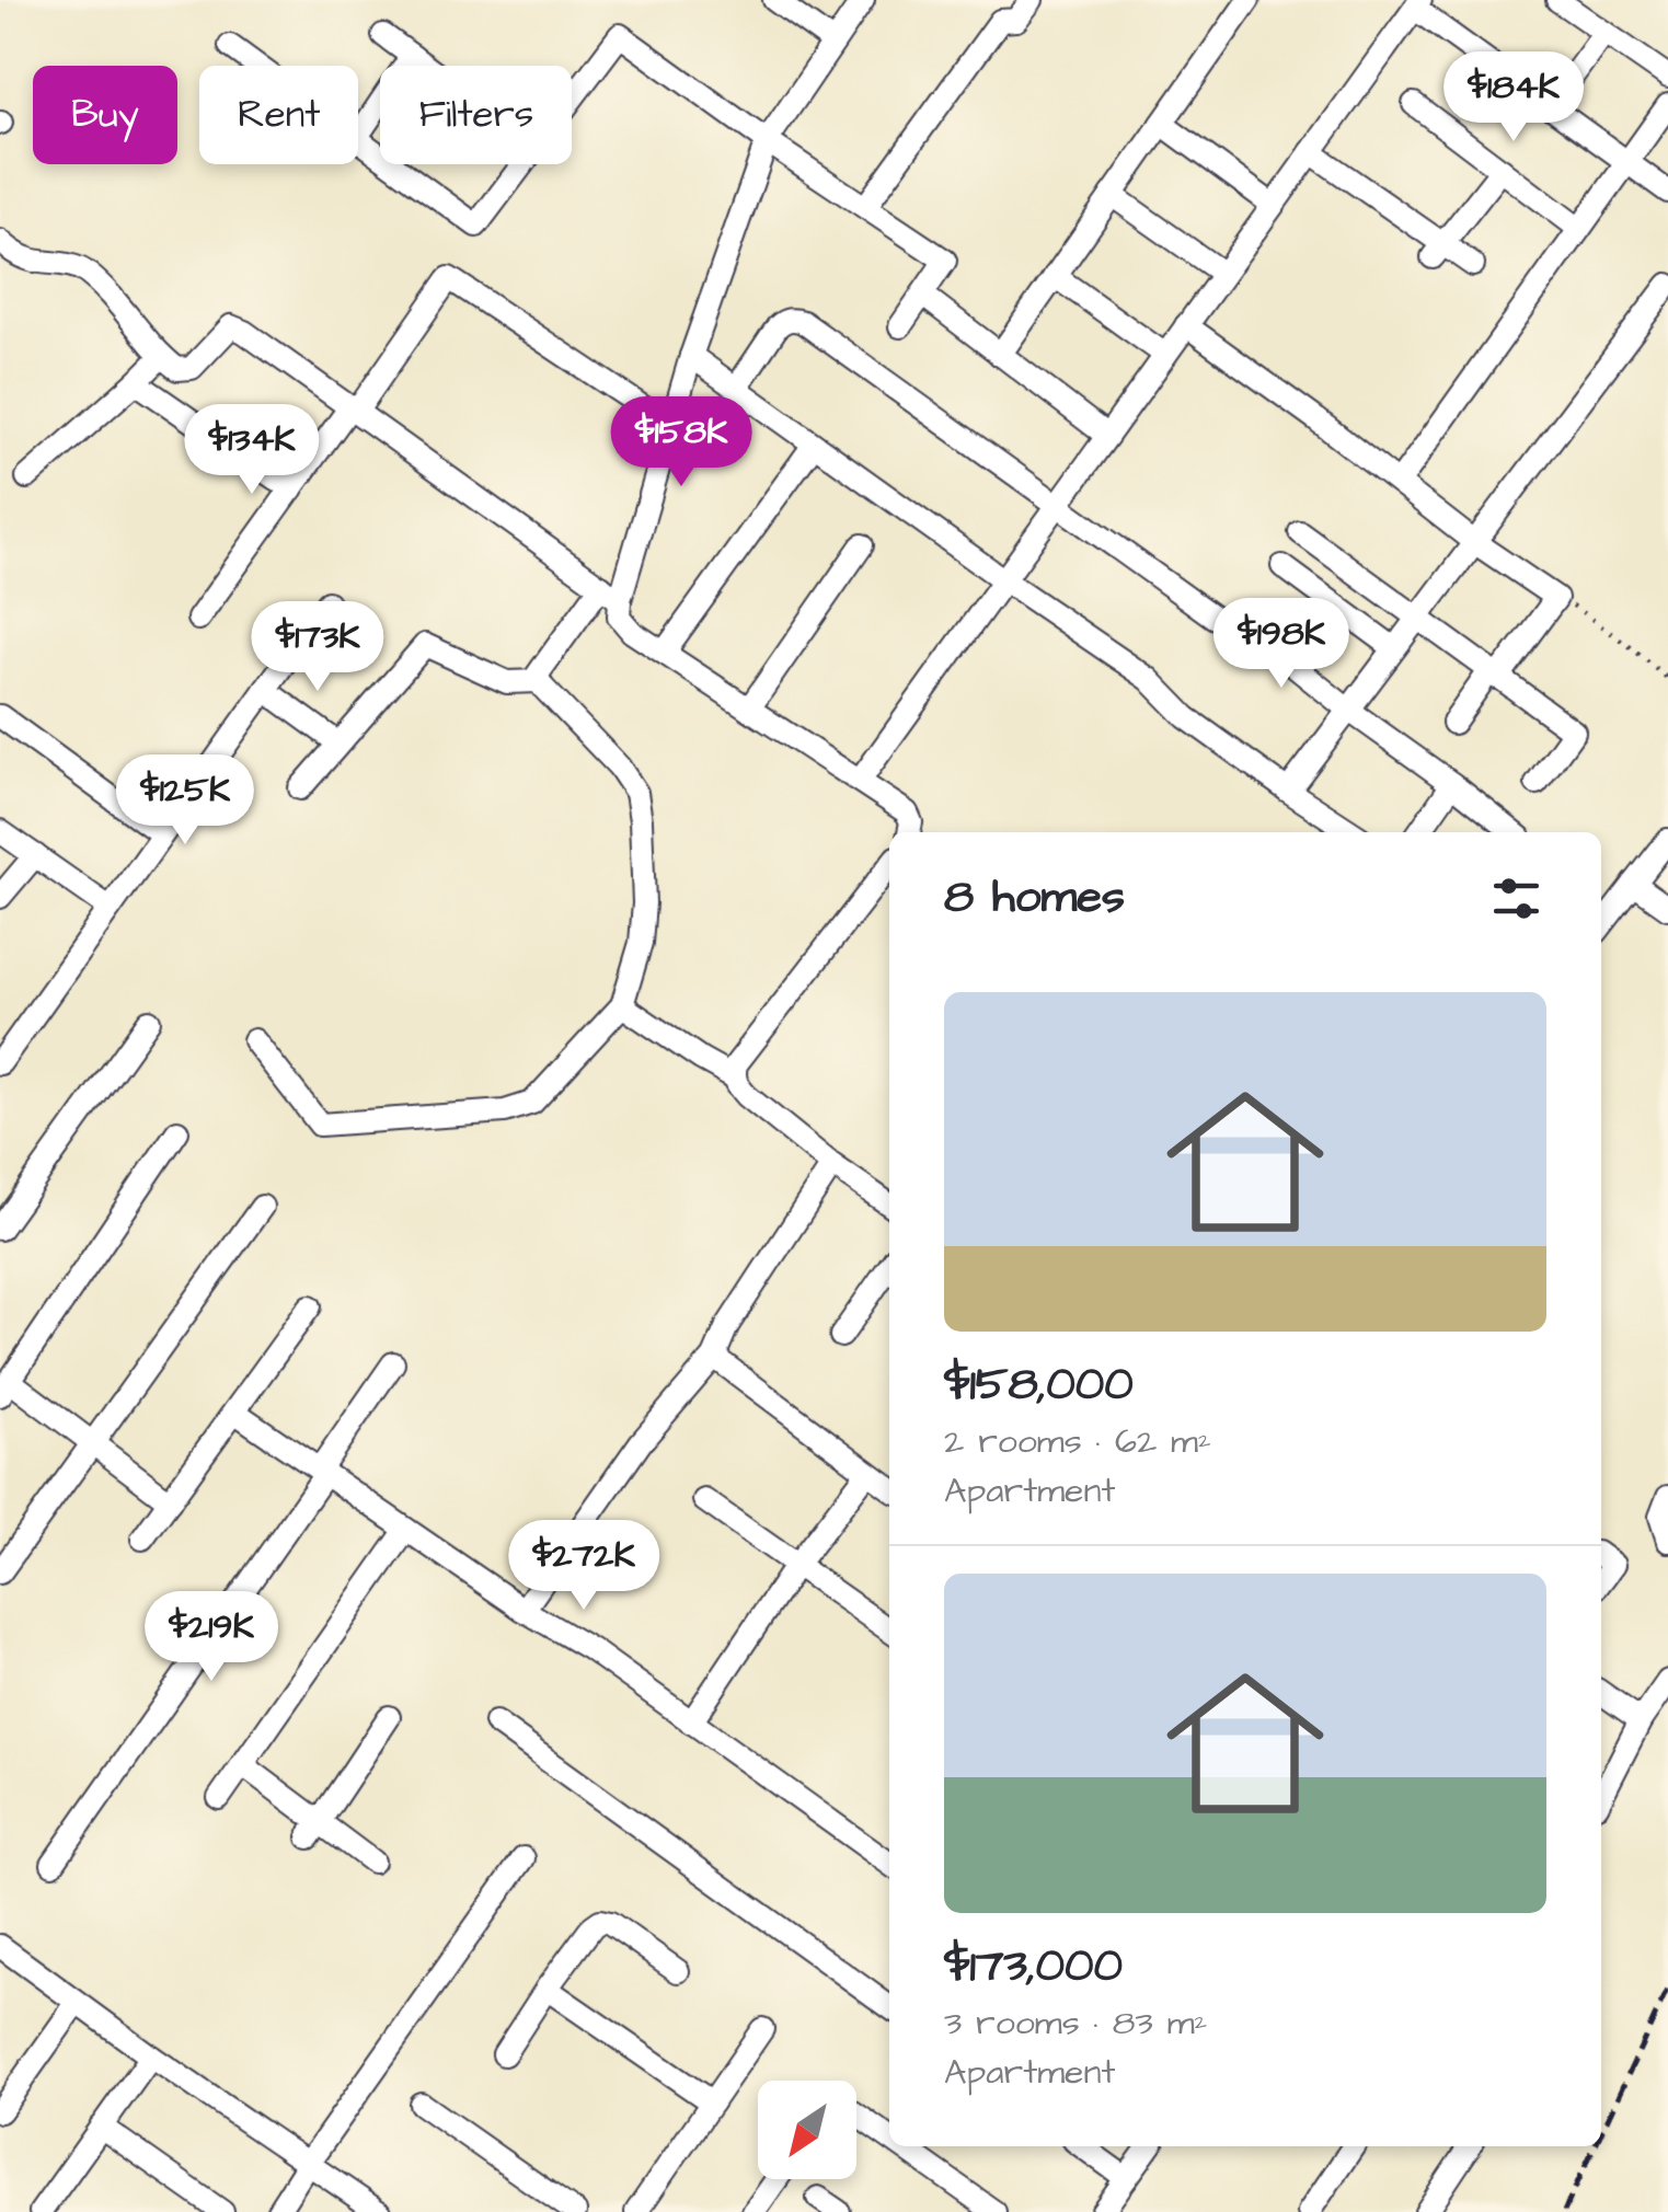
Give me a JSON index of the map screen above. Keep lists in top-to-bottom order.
{
  "north": "bottom left",
  "page": {
    "price": [
      "$184K",
      "$158K",
      "$134K",
      "$198K",
      "$173K",
      "$125K",
      "$272K",
      "$219K"
    ],
    "chip": ["Buy", "Rent", "Filters"],
    "heading": "8 homes",
    "list": [
      {
        "name": "$158,000",
        "note": "2 rooms · 62 m² · Apartment"
      },
      {
        "name": "$173,000",
        "note": "3 rooms · 83 m² · Apartment"
      }
    ]
  }
}
